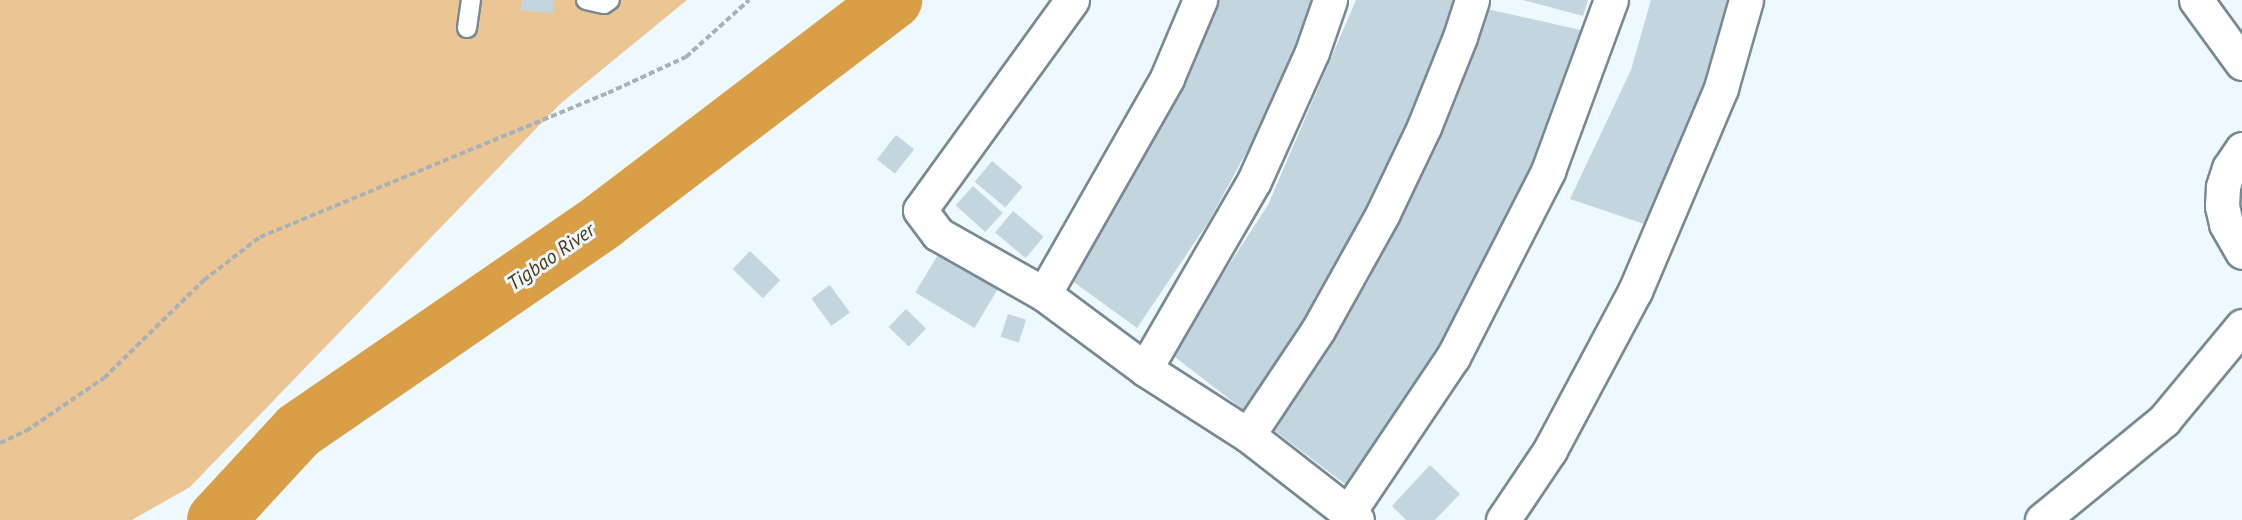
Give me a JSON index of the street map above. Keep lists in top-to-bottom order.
{
  "water": ["Tigbao River"]
}
